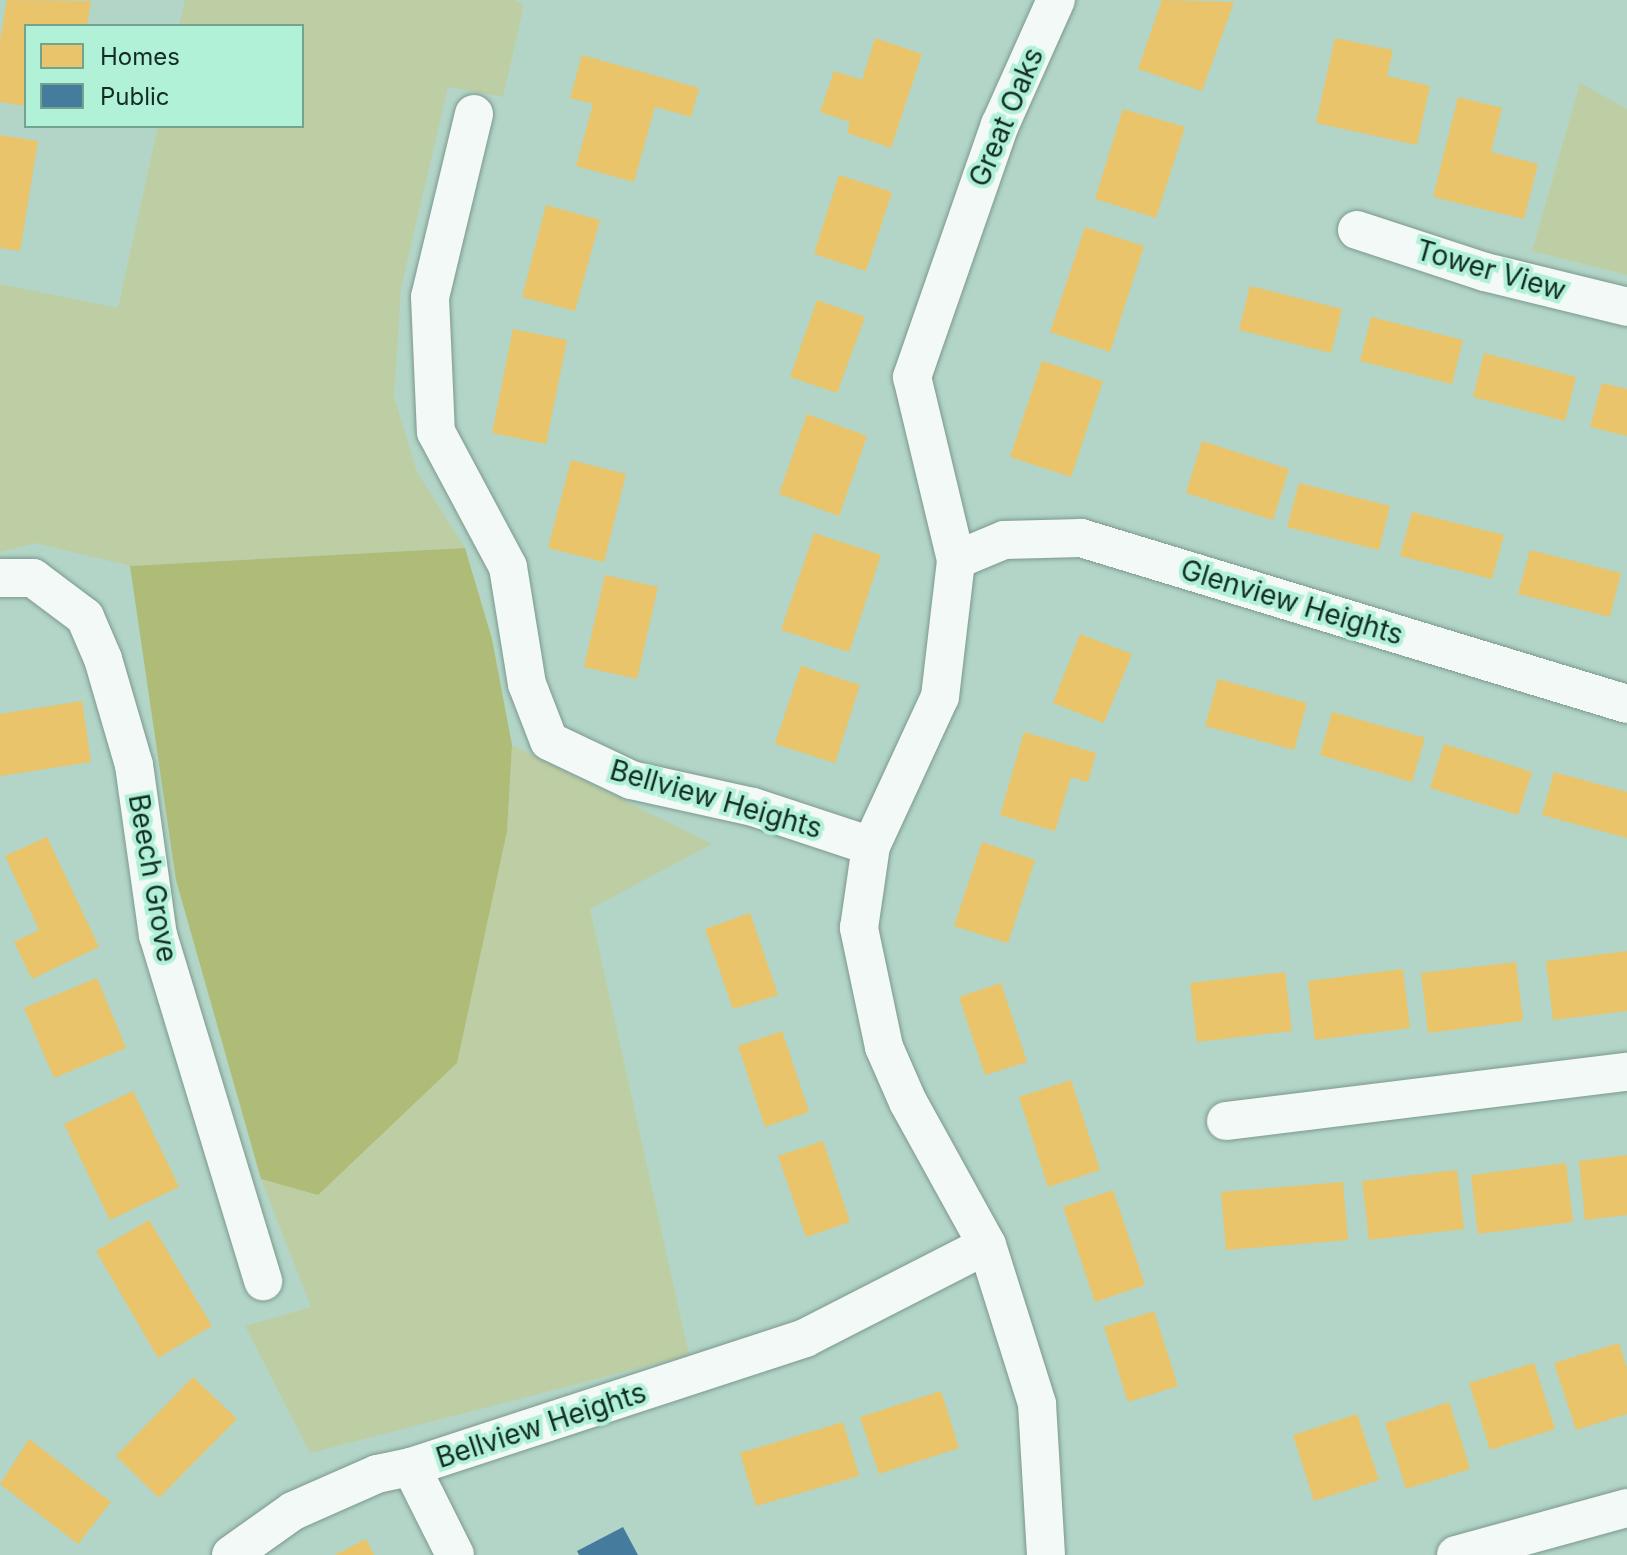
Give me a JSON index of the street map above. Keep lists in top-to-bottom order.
{
  "streets": {
    "street": [
      "Great Oaks",
      "Tower View",
      "Glenview Heights",
      "Bellview Heights",
      "Beech Grove"
    ]
  },
  "crossings": [
    ["Great Oaks", "Glenview Heights"]
  ],
  "legend": ["Homes", "Public"]
}
